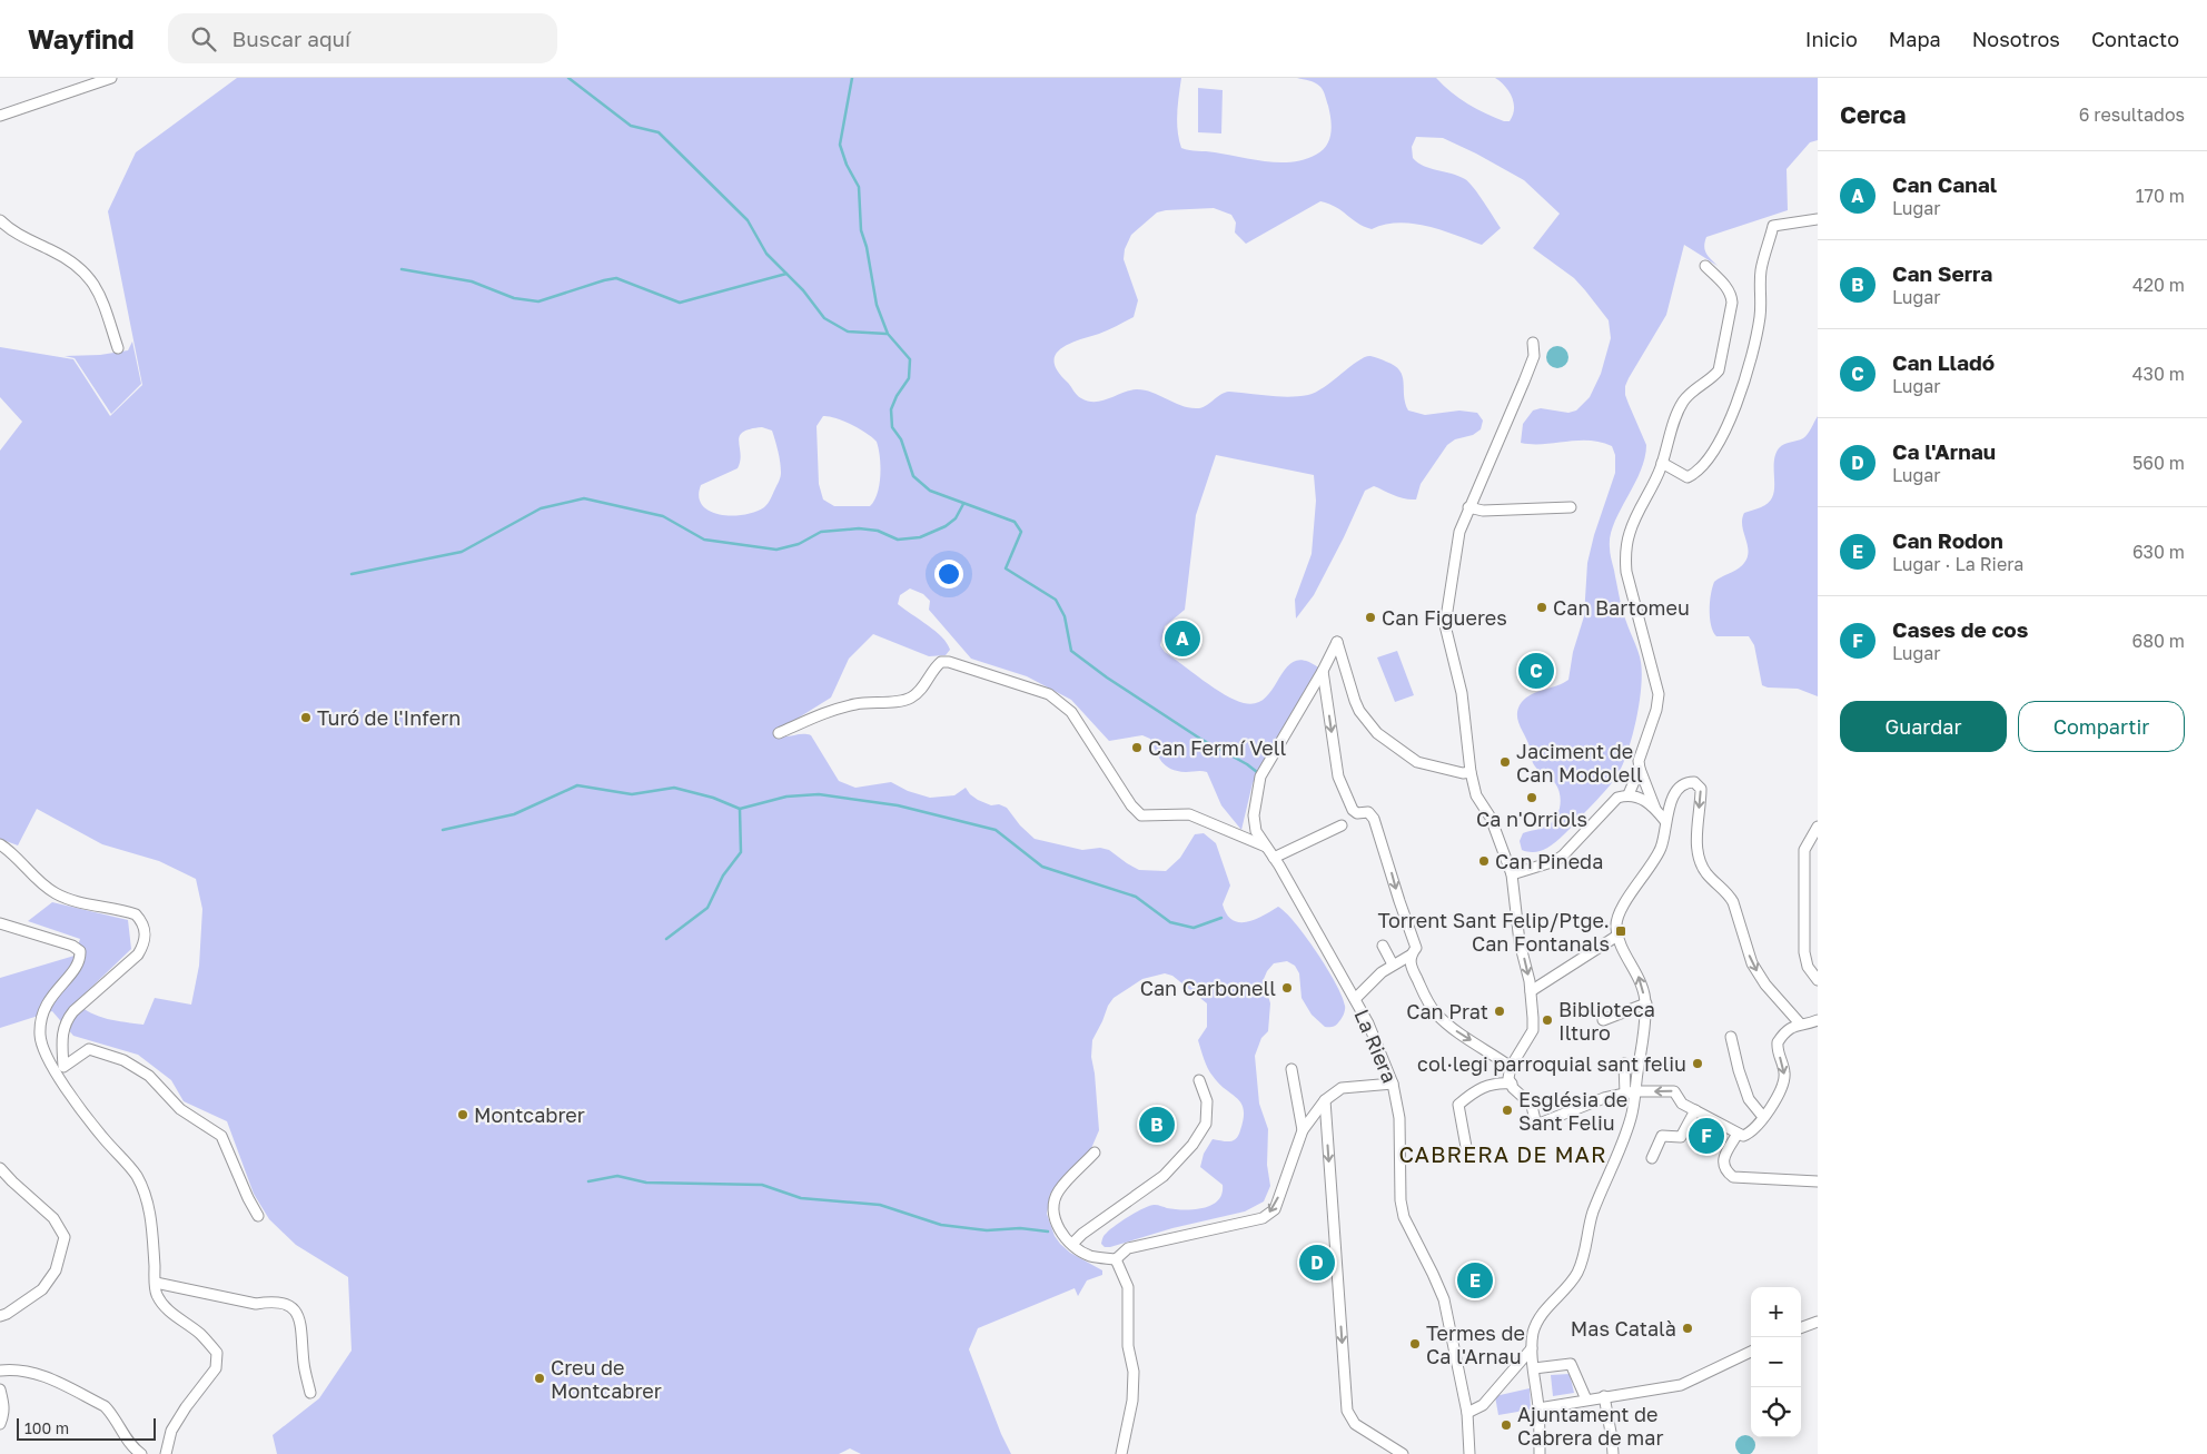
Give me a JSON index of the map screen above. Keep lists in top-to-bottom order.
{
  "streets": {
    "street": ["La Riera"]
  },
  "districts": ["CABRERA DE MAR"],
  "places": {
    "other": [
      "Can Bartomeu",
      "Can Figueres",
      "Turó de l'Infern",
      "Can Fermí Vell",
      "Jaciment de Can Modolell",
      "Ca n'Orriols",
      "Can Pineda",
      "Can Carbonell",
      "Can Prat",
      "Biblioteca Ilturo",
      "col·legi parroquial sant feliu",
      "Església de Sant Feliu",
      "Montcabrer",
      "Mas Català",
      "Termes de Ca l'Arnau",
      "Creu de Montcabrer",
      "Ajuntament de Cabrera de mar"
    ],
    "transit": ["Torrent Sant Felip/Ptge. Can Fontanals"]
  },
  "scale_bar": "100 m",
  "page": {
    "header": "Wayfind",
    "search": "Buscar aquí",
    "nav": [
      "Inicio",
      "Mapa",
      "Nosotros",
      "Contacto"
    ],
    "heading": ["Cerca", "6 resultados"],
    "list": [
      {
        "mark": "A",
        "name": "Can Canal",
        "note": "Lugar",
        "value": "170 m"
      },
      {
        "mark": "B",
        "name": "Can Serra",
        "note": "Lugar",
        "value": "420 m"
      },
      {
        "mark": "C",
        "name": "Can Lladó",
        "note": "Lugar",
        "value": "430 m"
      },
      {
        "mark": "D",
        "name": "Ca l'Arnau",
        "note": "Lugar",
        "value": "560 m"
      },
      {
        "mark": "E",
        "name": "Can Rodon",
        "note": "Lugar · La Riera",
        "value": "630 m"
      },
      {
        "mark": "F",
        "name": "Cases de cos",
        "note": "Lugar",
        "value": "680 m"
      }
    ],
    "pins": [
      "A",
      "C",
      "B",
      "F",
      "D",
      "E"
    ],
    "buttons": ["Guardar", "Compartir"],
    "map_buttons": ["+", "−"],
    "scale": "100 m"
  }
}
